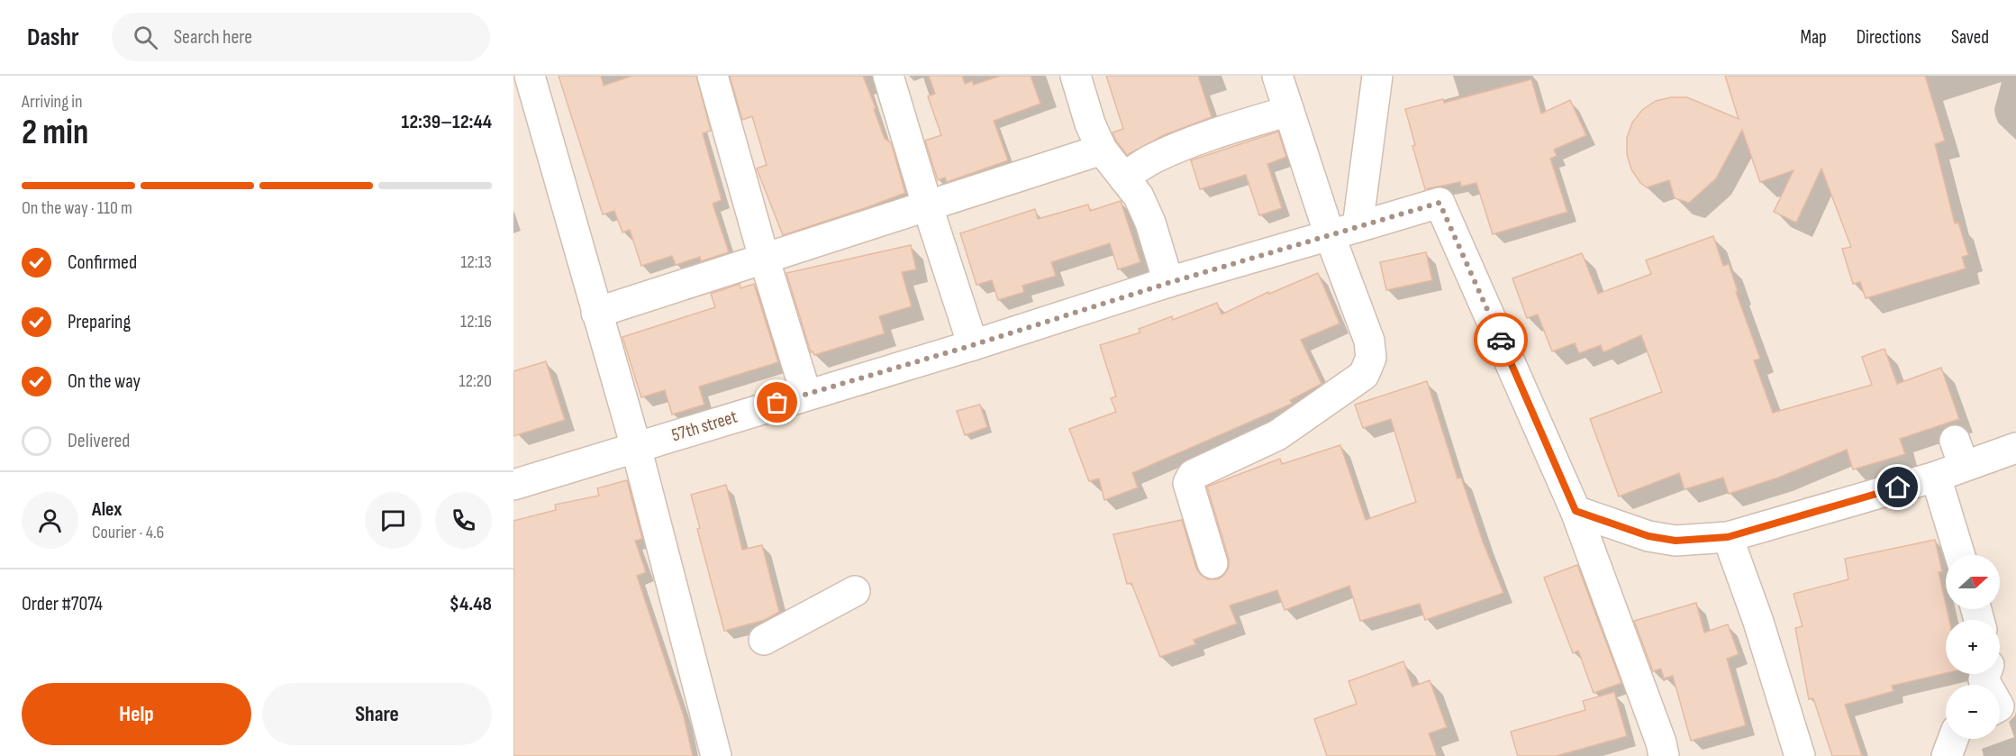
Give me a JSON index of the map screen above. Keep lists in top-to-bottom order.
{
  "streets": {
    "street": ["57th street"]
  },
  "north": "right",
  "page": {
    "header": "Dashr",
    "search": "Search here",
    "nav": ["Map", "Directions", "Saved"],
    "heading": ["2 min", "Arriving in", "12:39–12:44"],
    "panel": [
      "Alex",
      "Courier · 4.6",
      "Order #7074",
      "$4.48"
    ],
    "bar": "On the way · 110 m",
    "list": [
      ["Confirmed", "12:13"],
      ["Preparing", "12:16"],
      ["On the way", "12:20"],
      "Delivered"
    ],
    "map_buttons": ["+", "−"],
    "buttons": ["Help", "Share"]
  }
}
